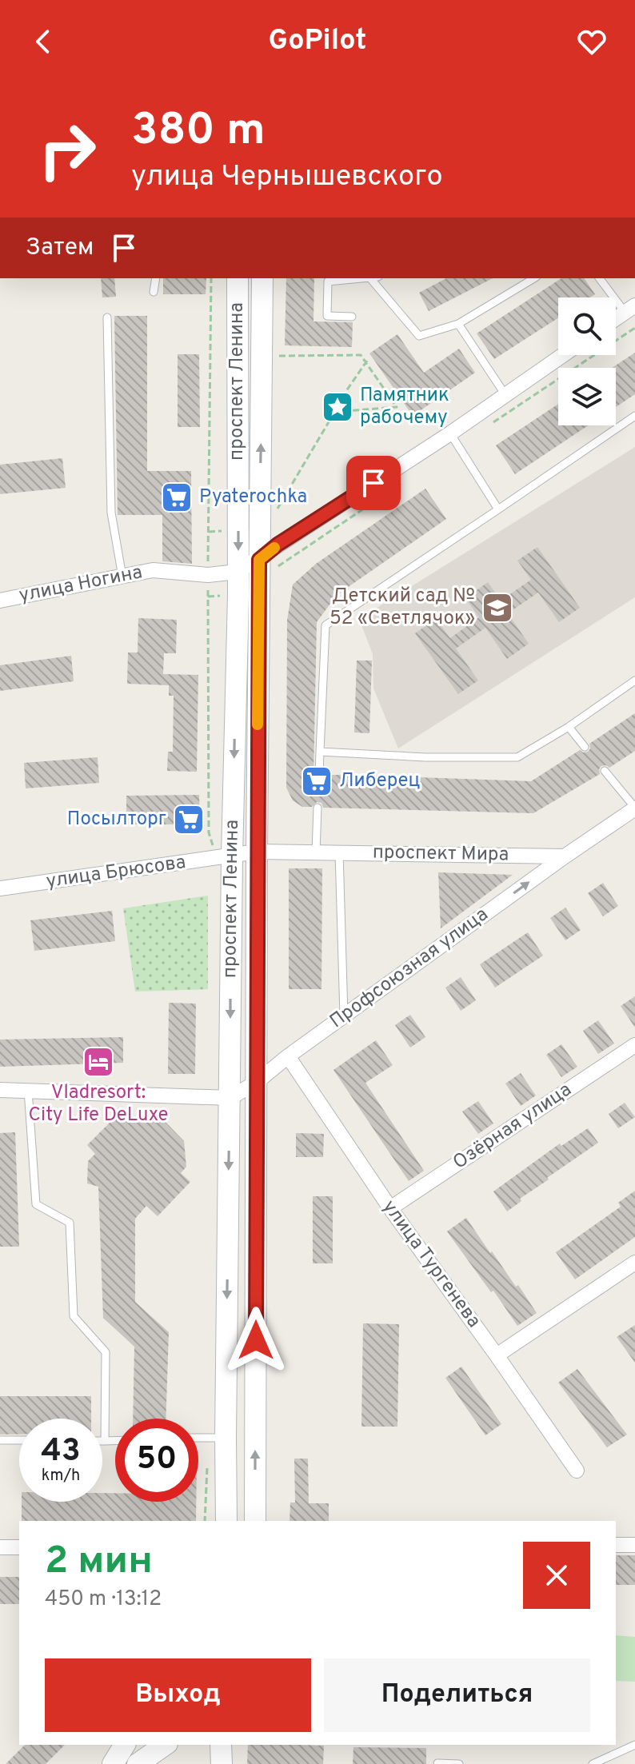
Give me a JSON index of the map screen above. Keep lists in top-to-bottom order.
{
  "streets": {
    "main road": ["проспект Ленина"],
    "street": [
      "улица Ногина",
      "проспект Мира",
      "улица Брюсова",
      "Профсоюзная улица",
      "Озёрная улица",
      "улица Тургенева"
    ]
  },
  "crossings": [
    ["проспект Ленина", "улица Ногина"],
    ["проспект Ленина", "проспект Мира"],
    ["проспект Ленина", "улица Брюсова"],
    ["проспект Ленина", "Профсоюзная улица"],
    ["проспект Мира", "улица Брюсова"],
    ["проспект Мира", "Профсоюзная улица"],
    ["Профсоюзная улица", "улица Тургенева"],
    ["Озёрная улица", "улица Тургенева"]
  ],
  "one_way": ["Профсоюзная улица"],
  "places": {
    "place": ["Памятник рабочему"],
    "supermarket": ["Pyaterochka", "Либерец", "Посылторг"],
    "school or university": ["Детский сад № 52 «Светлячок»"],
    "hotel": ["Vladresort: City Life DeLuxe"]
  },
  "page": {
    "header": "GoPilot",
    "turn": ["380 m", "улица Чернышевского"],
    "then": "Затем",
    "speed": "43 km/h",
    "limit": "50",
    "heading": ["2 мин", "450 m · 13:12"],
    "buttons": ["Выход", "Поделиться"]
  }
}
